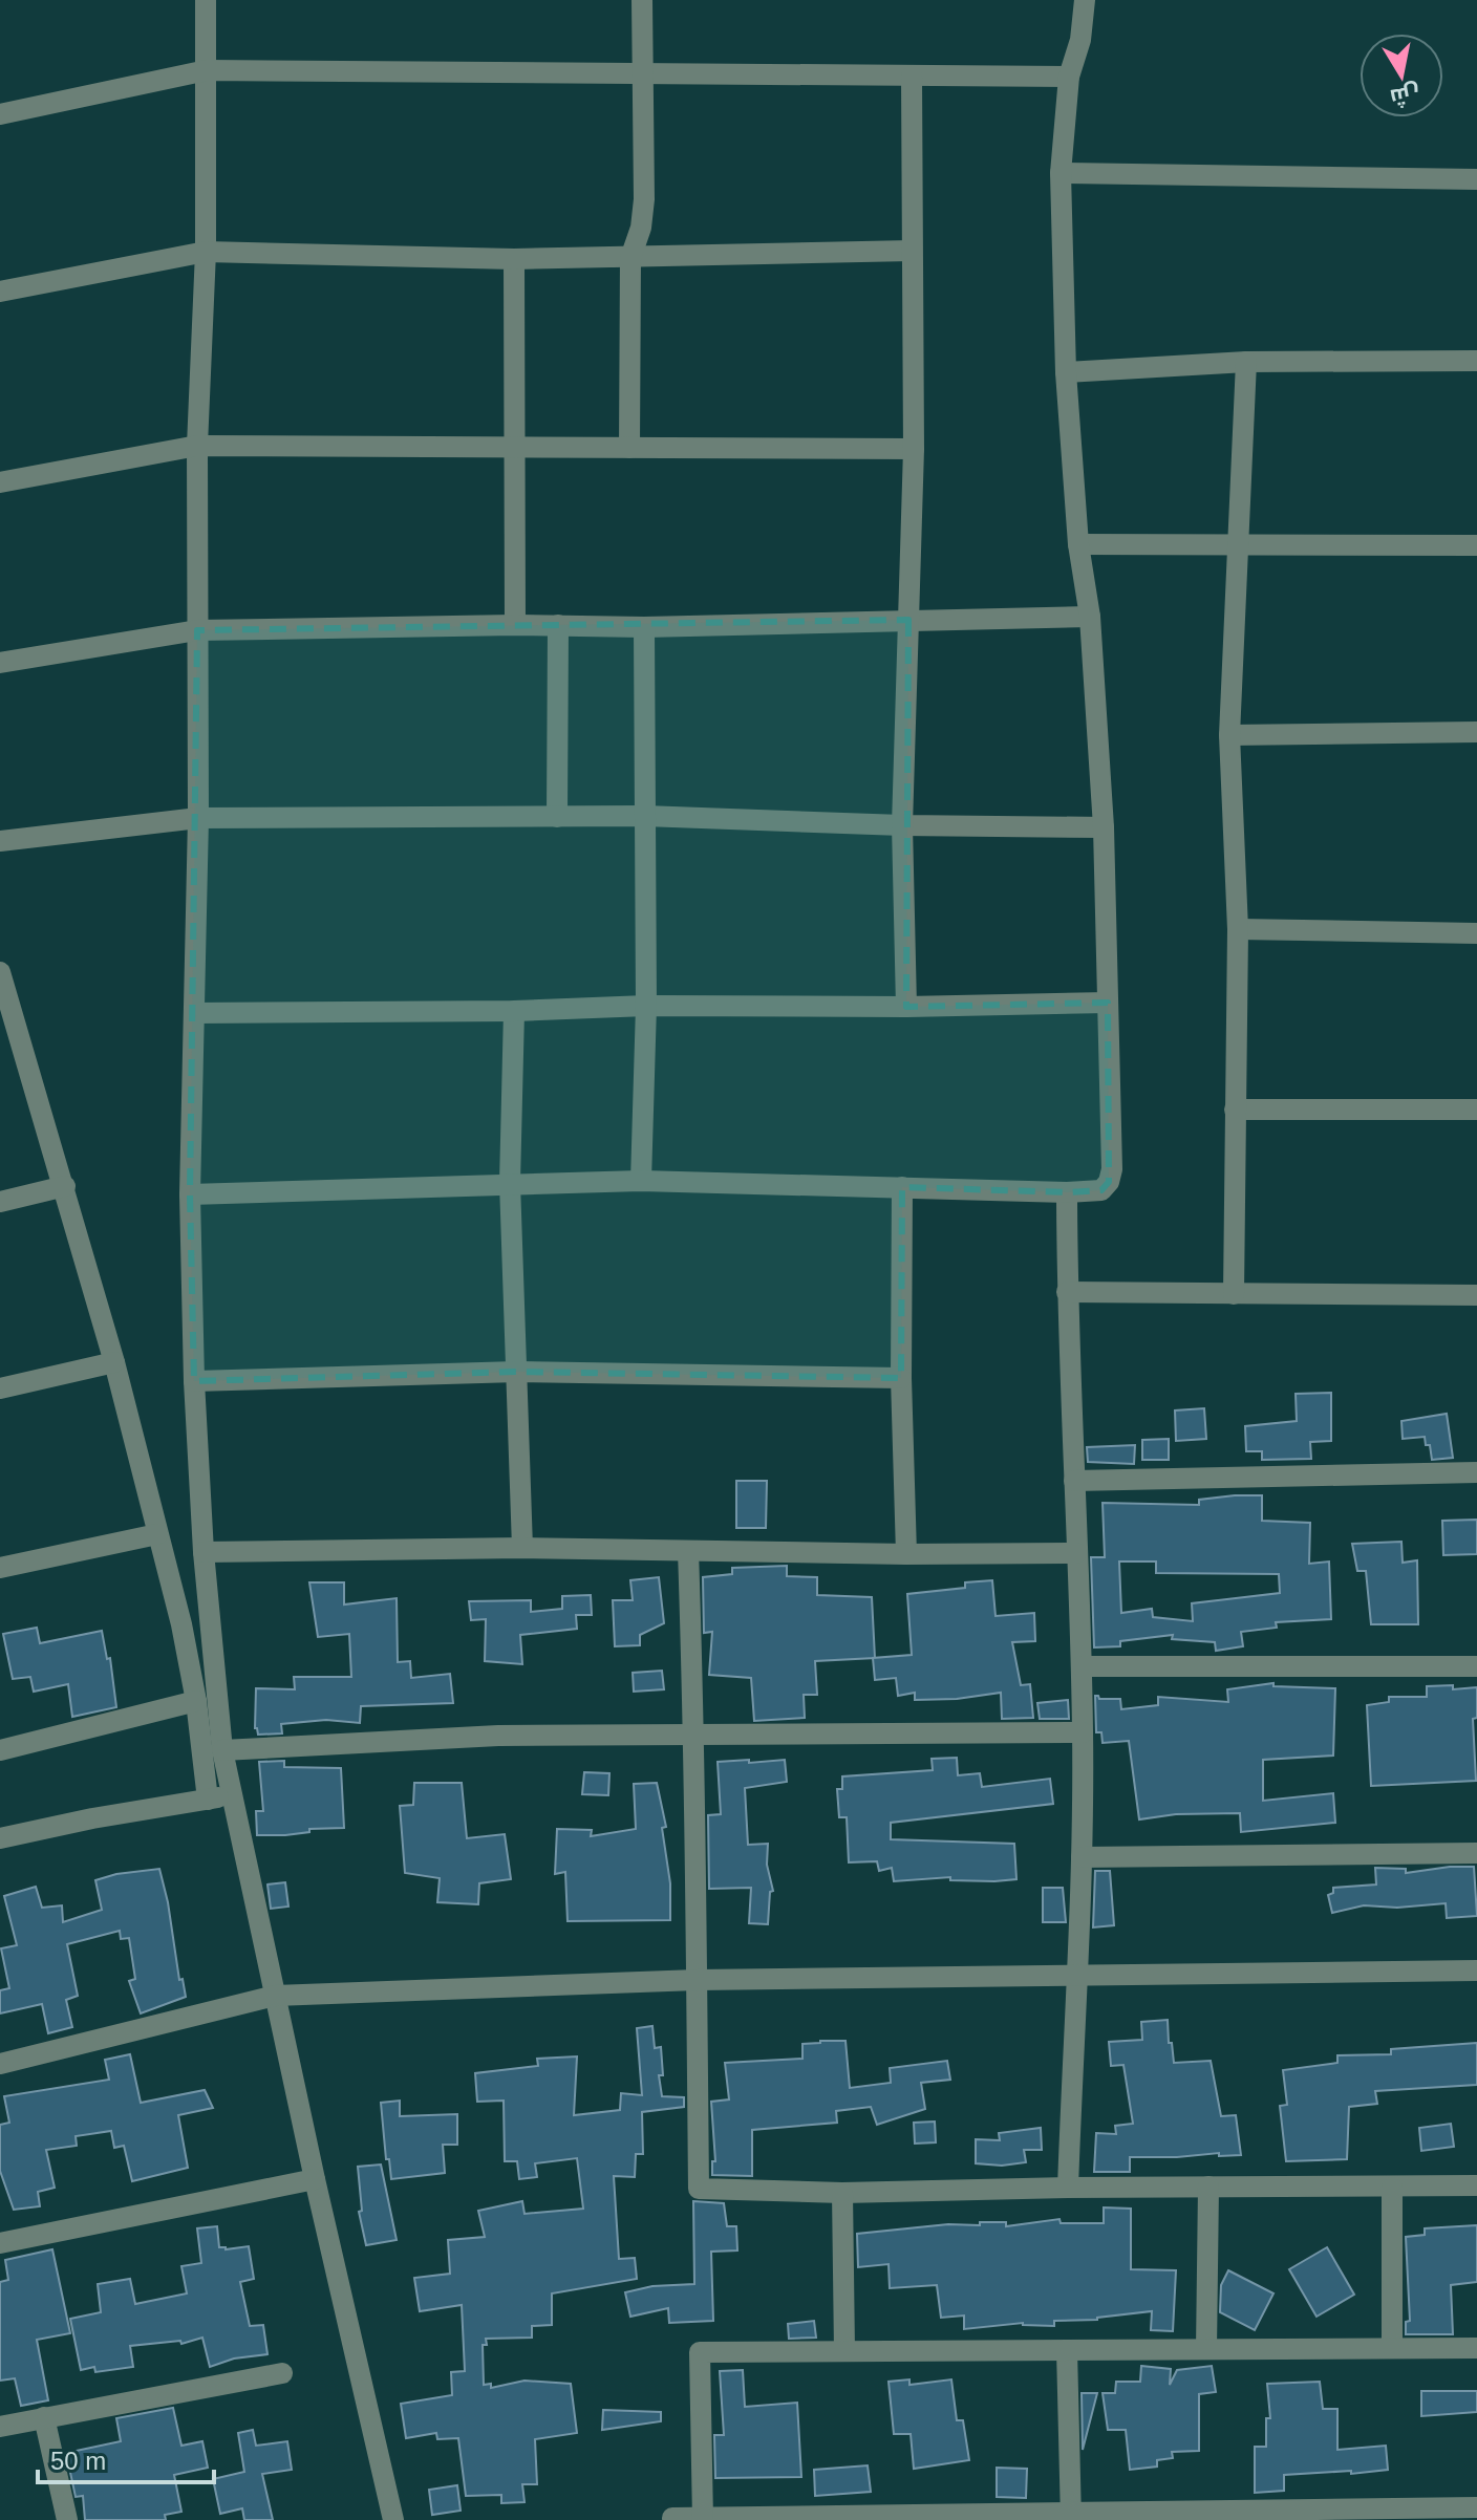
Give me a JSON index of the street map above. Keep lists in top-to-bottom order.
{
  "scale_bar": "50 m",
  "north": "bottom"
}
